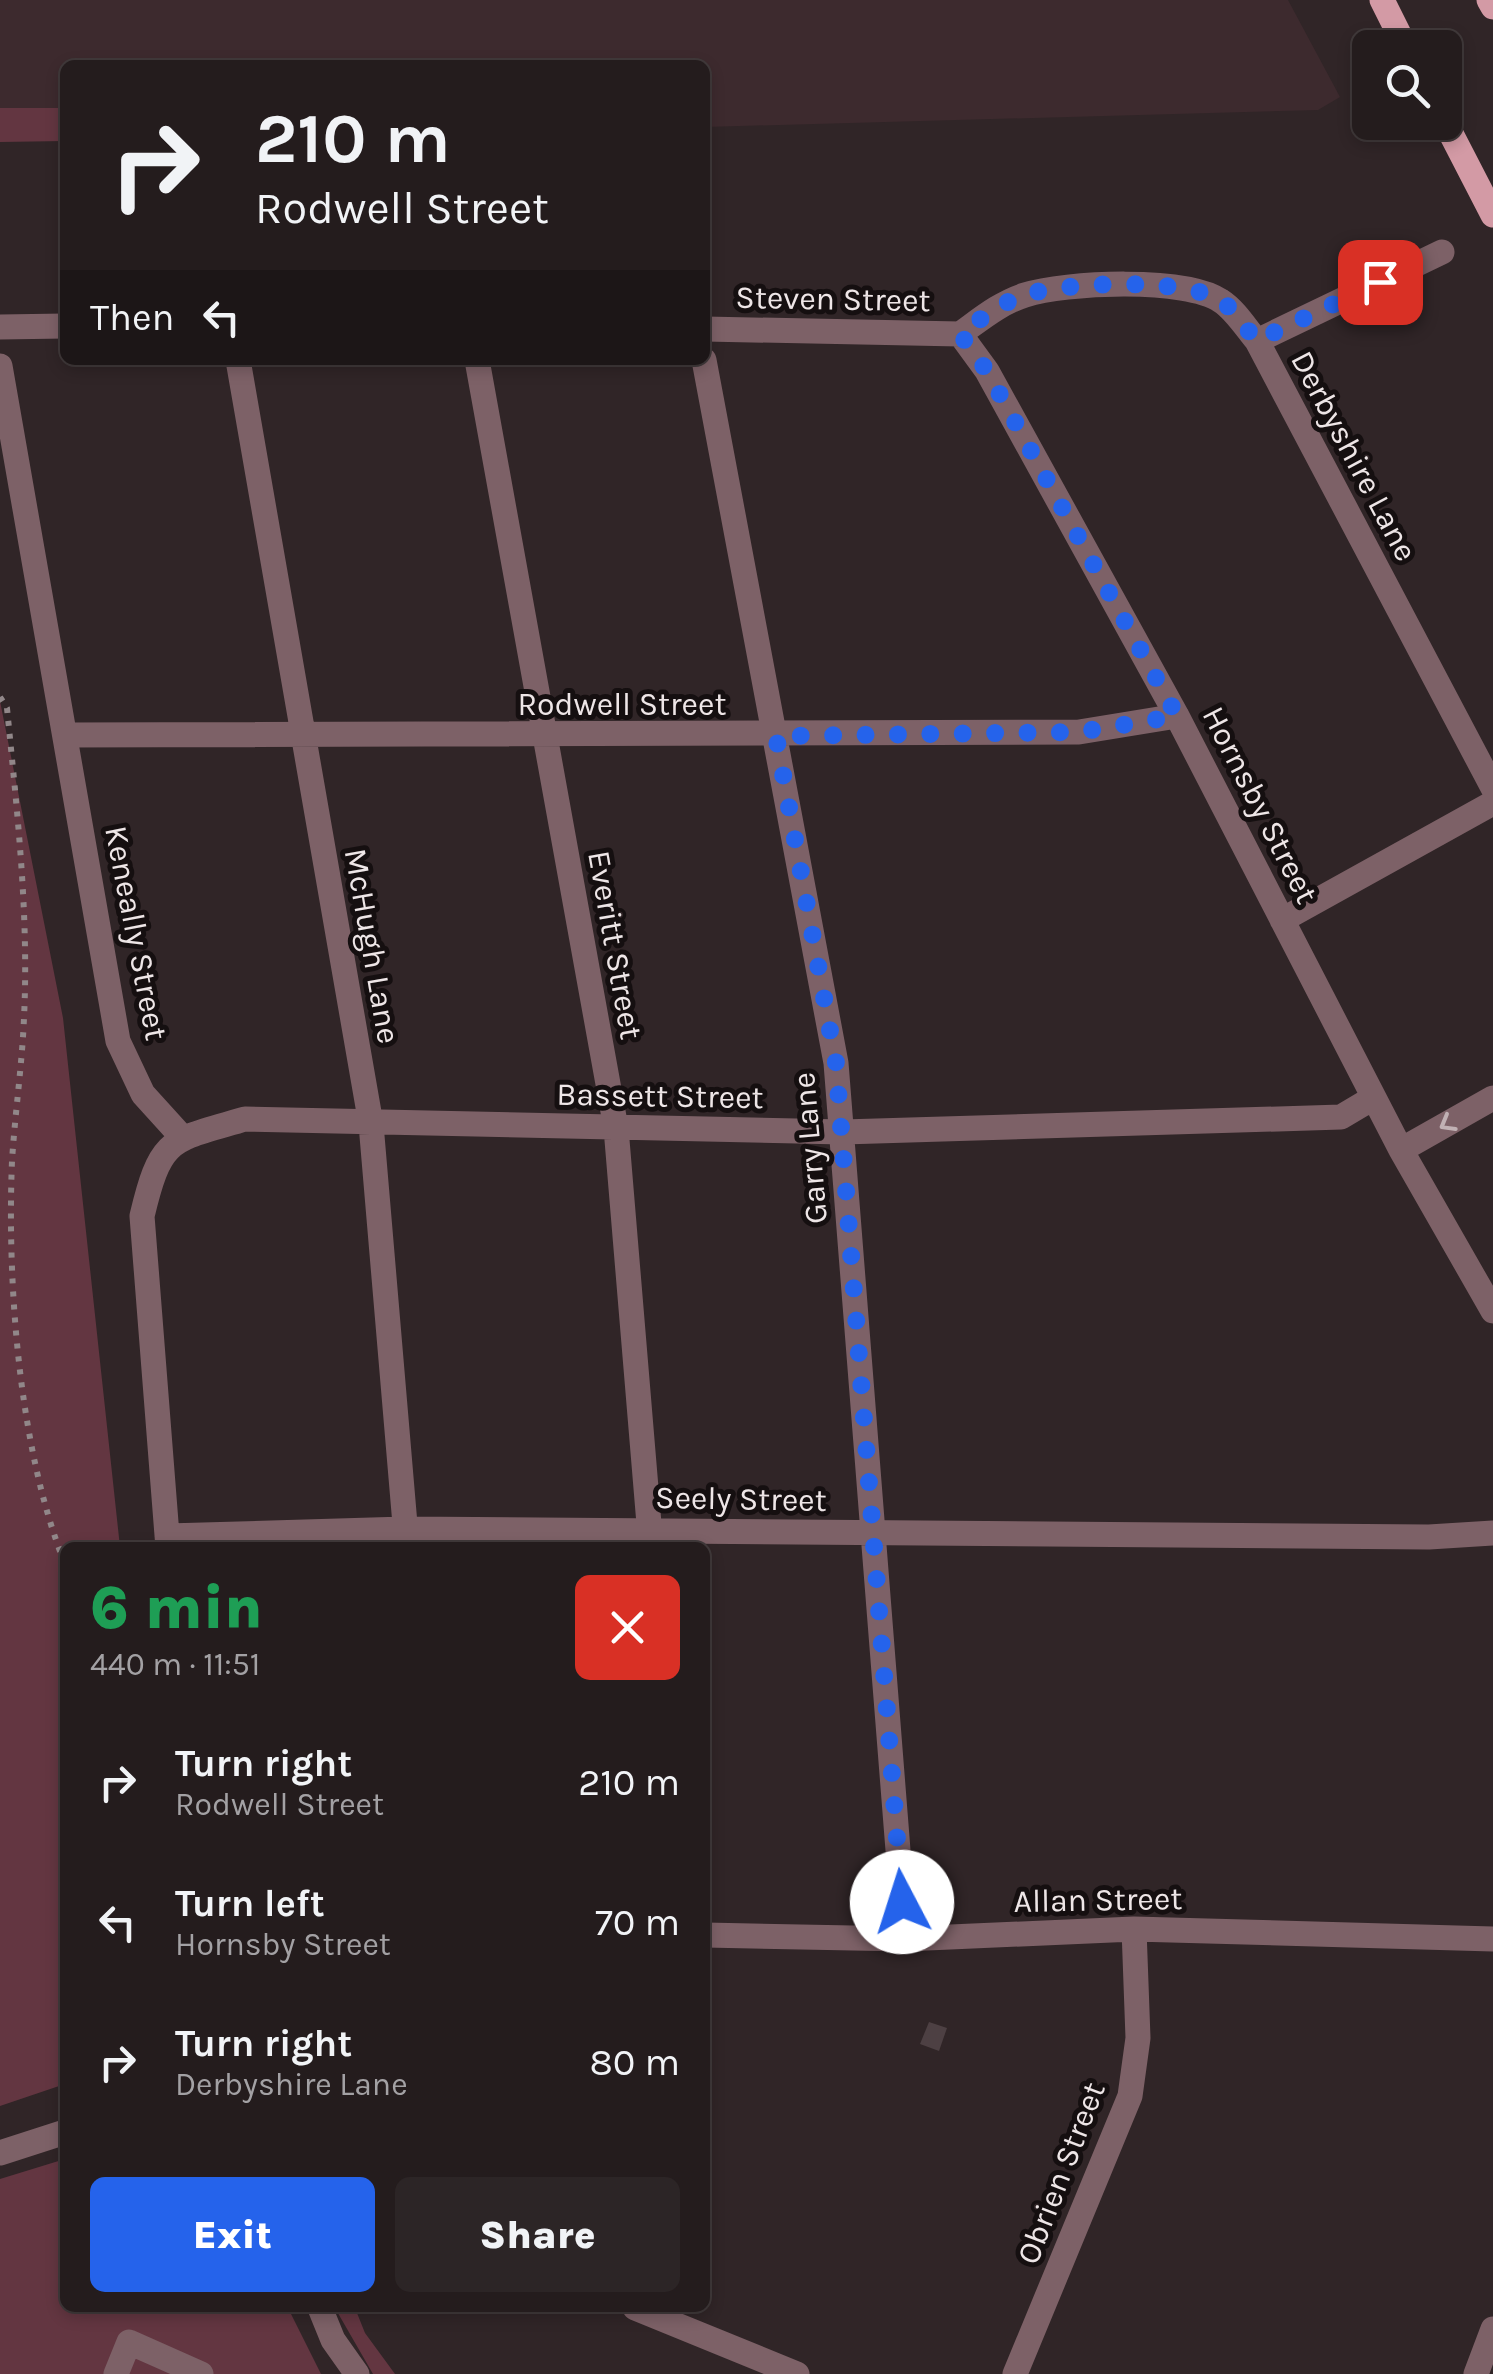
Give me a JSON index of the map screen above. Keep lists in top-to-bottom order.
{
  "streets": {
    "street": [
      "Steven Street",
      "Derbyshire Lane",
      "Rodwell Street",
      "Hornsby Street",
      "Keneally Street",
      "Everitt Street",
      "McHugh Lane",
      "Bassett Street",
      "Garry Lane",
      "Seely Street",
      "Allan Street",
      "Obrien Street"
    ]
  },
  "crossings": [
    ["Steven Street", "Derbyshire Lane"],
    ["Steven Street", "Hornsby Street"],
    ["Derbyshire Lane", "Hornsby Street"],
    ["Rodwell Street", "Hornsby Street"],
    ["Rodwell Street", "Keneally Street"],
    ["Rodwell Street", "Everitt Street"],
    ["Rodwell Street", "McHugh Lane"],
    ["Rodwell Street", "Garry Lane"],
    ["Hornsby Street", "Bassett Street"],
    ["Keneally Street", "Bassett Street"],
    ["Everitt Street", "Bassett Street"],
    ["Everitt Street", "Seely Street"],
    ["McHugh Lane", "Bassett Street"],
    ["McHugh Lane", "Seely Street"],
    ["Bassett Street", "Garry Lane"],
    ["Garry Lane", "Seely Street"],
    ["Garry Lane", "Allan Street"],
    ["Allan Street", "Obrien Street"]
  ],
  "page": {
    "turn": ["210 m", "Rodwell Street"],
    "then": "Then",
    "heading": ["6 min", "440 m · 11:51"],
    "list": [
      {
        "name": "Turn right",
        "note": "Rodwell Street",
        "value": "210 m"
      },
      {
        "name": "Turn left",
        "note": "Hornsby Street",
        "value": "70 m"
      },
      {
        "name": "Turn right",
        "note": "Derbyshire Lane",
        "value": "80 m"
      }
    ],
    "buttons": ["Exit", "Share"]
  }
}
